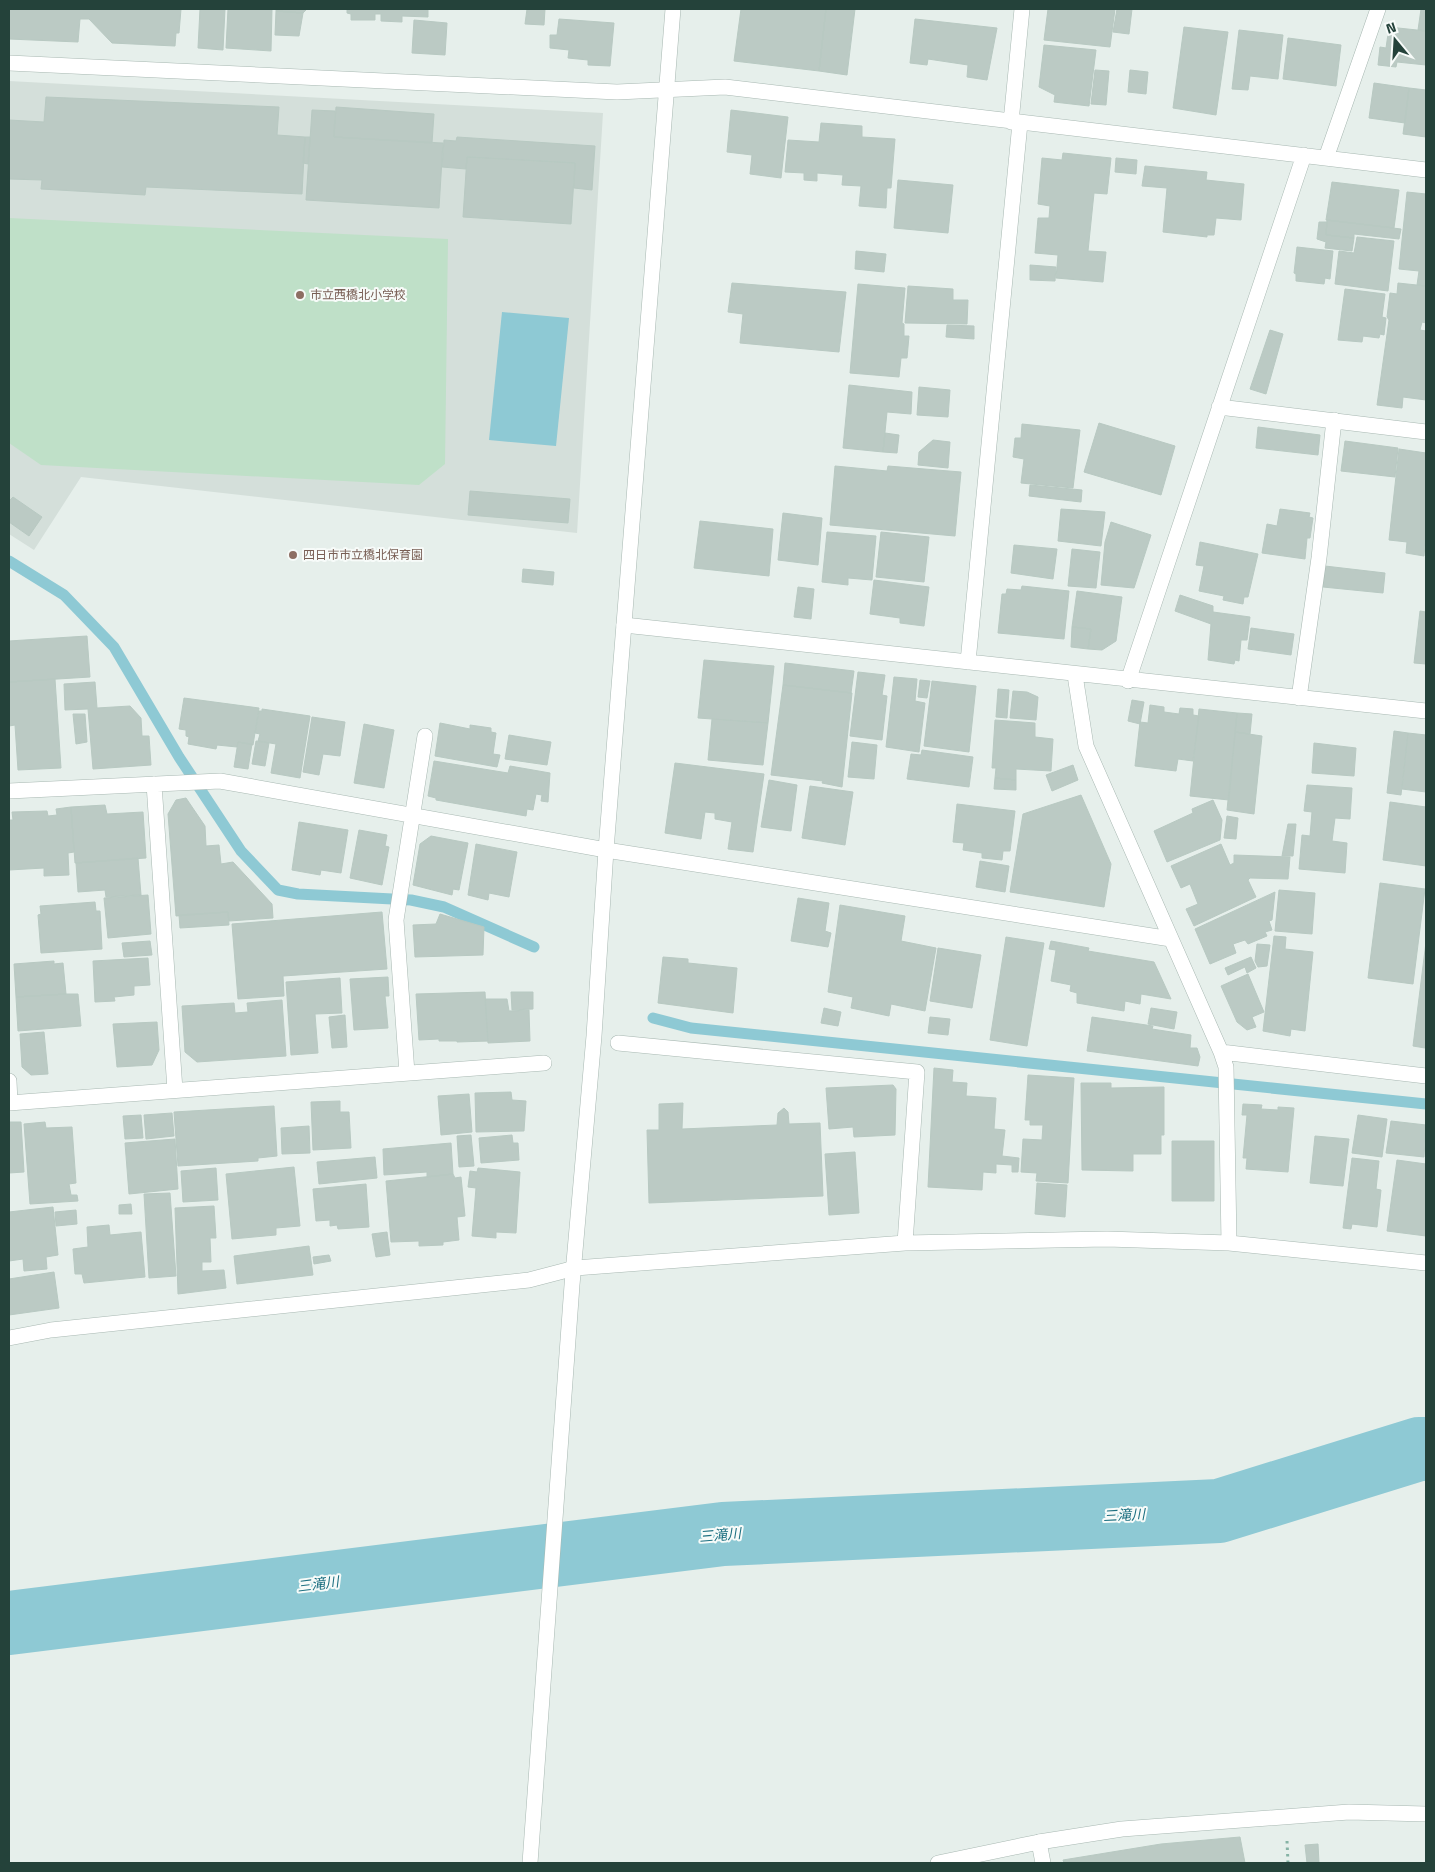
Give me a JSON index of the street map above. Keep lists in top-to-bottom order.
{
  "water": ["三滝川"],
  "places": ["市立西橋北小学校", "四日市市立橋北保育園"],
  "north": "top"
}
